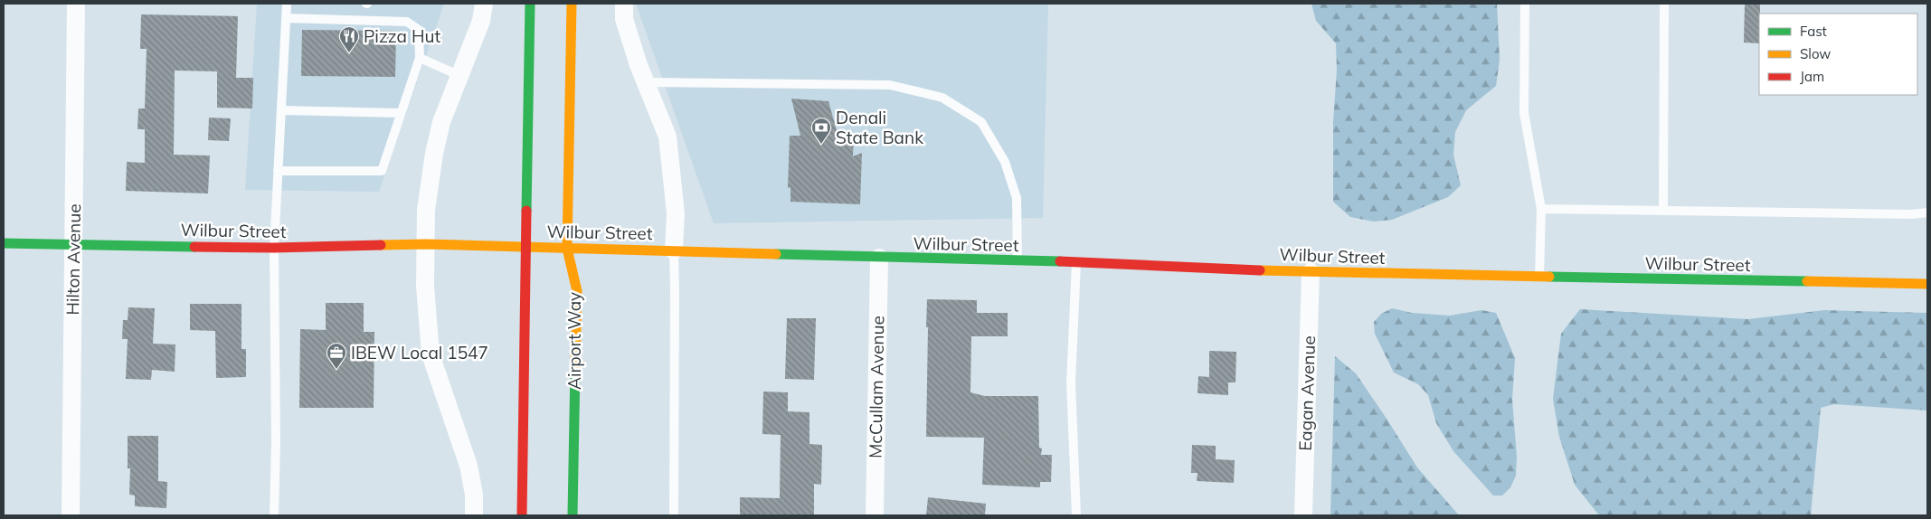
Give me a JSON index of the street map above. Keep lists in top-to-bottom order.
{
  "streets": {
    "street": [
      "Wilbur Street",
      "Hilton Avenue",
      "Airport Way",
      "McCullam Avenue",
      "Eagan Avenue"
    ]
  },
  "crossings": [
    ["Wilbur Street", "Hilton Avenue"],
    ["Wilbur Street", "Airport Way"],
    ["Wilbur Street", "McCullam Avenue"],
    ["Wilbur Street", "Eagan Avenue"]
  ],
  "places": {
    "restaurant": ["Pizza Hut"],
    "bank": ["Denali State Bank"],
    "office": ["IBEW Local 1547"]
  },
  "legend": ["Fast", "Slow", "Jam"]
}
